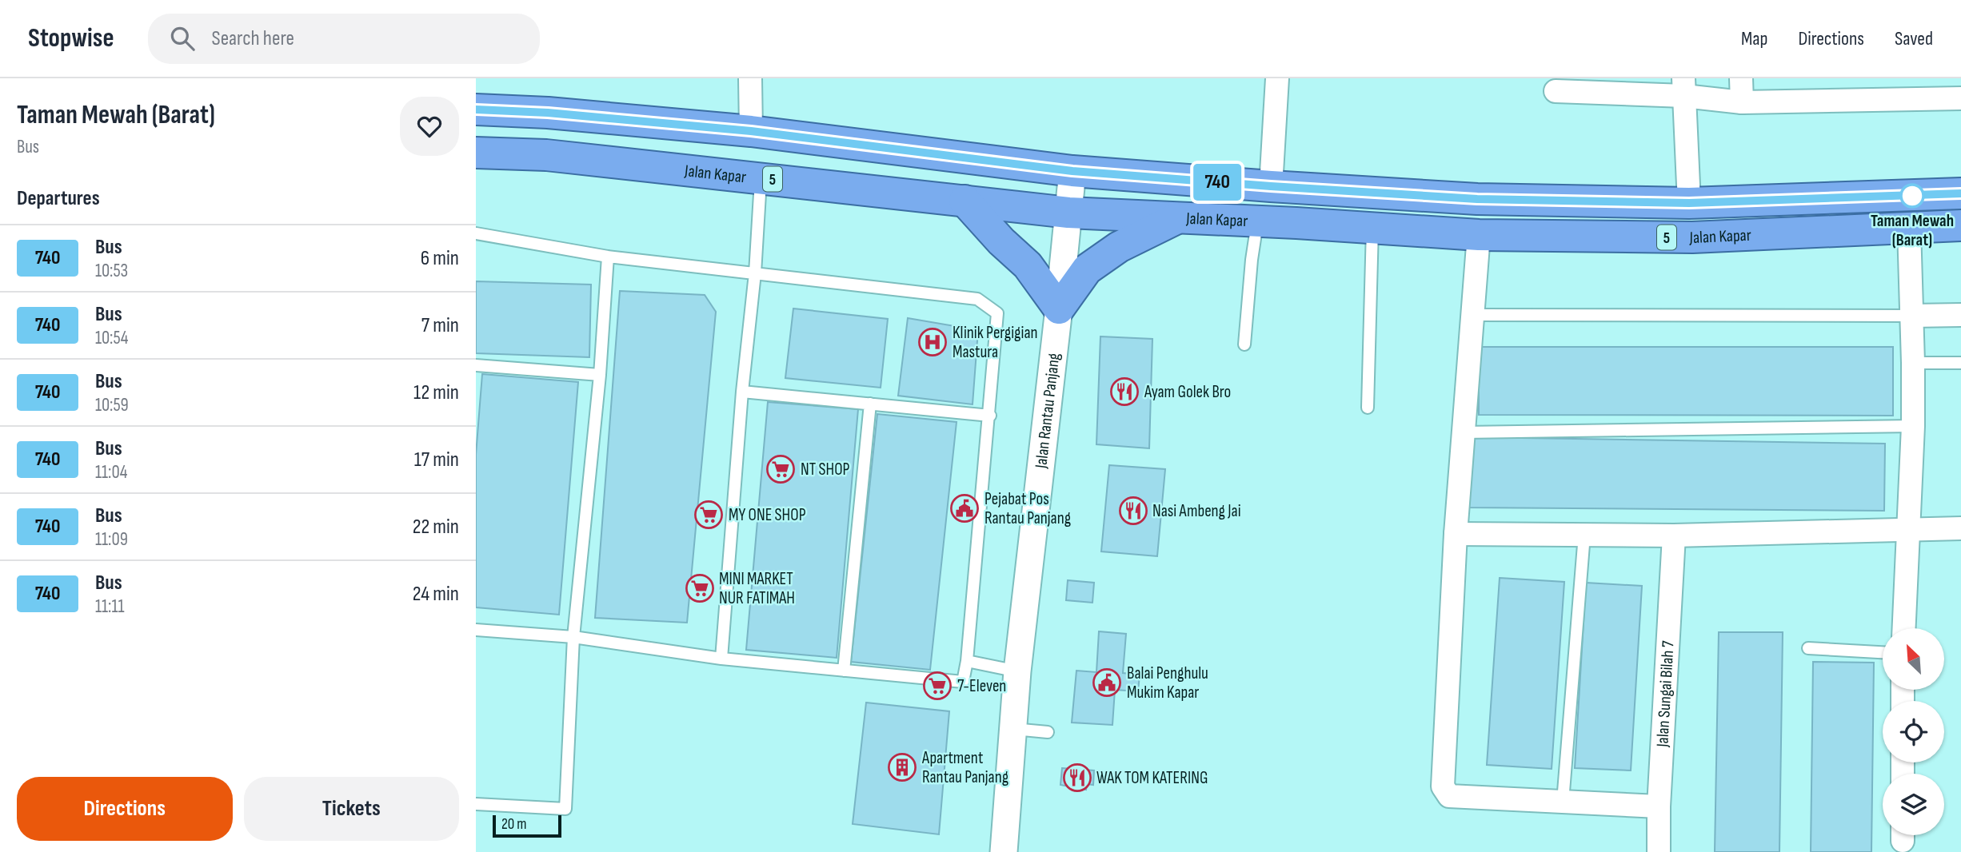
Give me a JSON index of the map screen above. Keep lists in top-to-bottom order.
{
  "streets": {
    "highway": ["Jalan Kapar", "5"],
    "street": ["Jalan Rantau Panjang", "Jalan Sungai Bilah 7"]
  },
  "crossings": [
    ["Jalan Kapar", "Jalan Rantau Panjang"]
  ],
  "places": {
    "other": ["Taman Mewah (Barat)"],
    "hospital": ["Klinik Pergigian Mastura"],
    "restaurant": ["Ayam Golek Bro", "Nasi Ambeng Jai", "WAK TOM KATERING"],
    "supermarket": [
      "NT SHOP",
      "MY ONE SHOP",
      "MINI MARKET NUR FATIMAH",
      "7-Eleven"
    ],
    "public building": ["Pejabat Pos Rantau Panjang", "Balai Penghulu Mukim Kapar"],
    "building": ["Apartment Rantau Panjang"]
  },
  "lines": ["bus line 740"],
  "scale_bar": "20 m",
  "north": "top left",
  "page": {
    "header": "Stopwise",
    "search": "Search here",
    "nav": ["Map", "Directions", "Saved"],
    "heading": [
      ["Taman Mewah (Barat)", "Bus"],
      "Departures"
    ],
    "on_map": "740",
    "list": [
      {
        "mark": "740",
        "name": "Bus",
        "note": "10:53",
        "value": "6 min"
      },
      {
        "mark": "740",
        "name": "Bus",
        "note": "10:54",
        "value": "7 min"
      },
      {
        "mark": "740",
        "name": "Bus",
        "note": "10:59",
        "value": "12 min"
      },
      {
        "mark": "740",
        "name": "Bus",
        "note": "11:04",
        "value": "17 min"
      },
      {
        "mark": "740",
        "name": "Bus",
        "note": "11:09",
        "value": "22 min"
      },
      {
        "mark": "740",
        "name": "Bus",
        "note": "11:11",
        "value": "24 min"
      }
    ],
    "buttons": ["Directions", "Tickets"],
    "scale": "20 m"
  }
}
